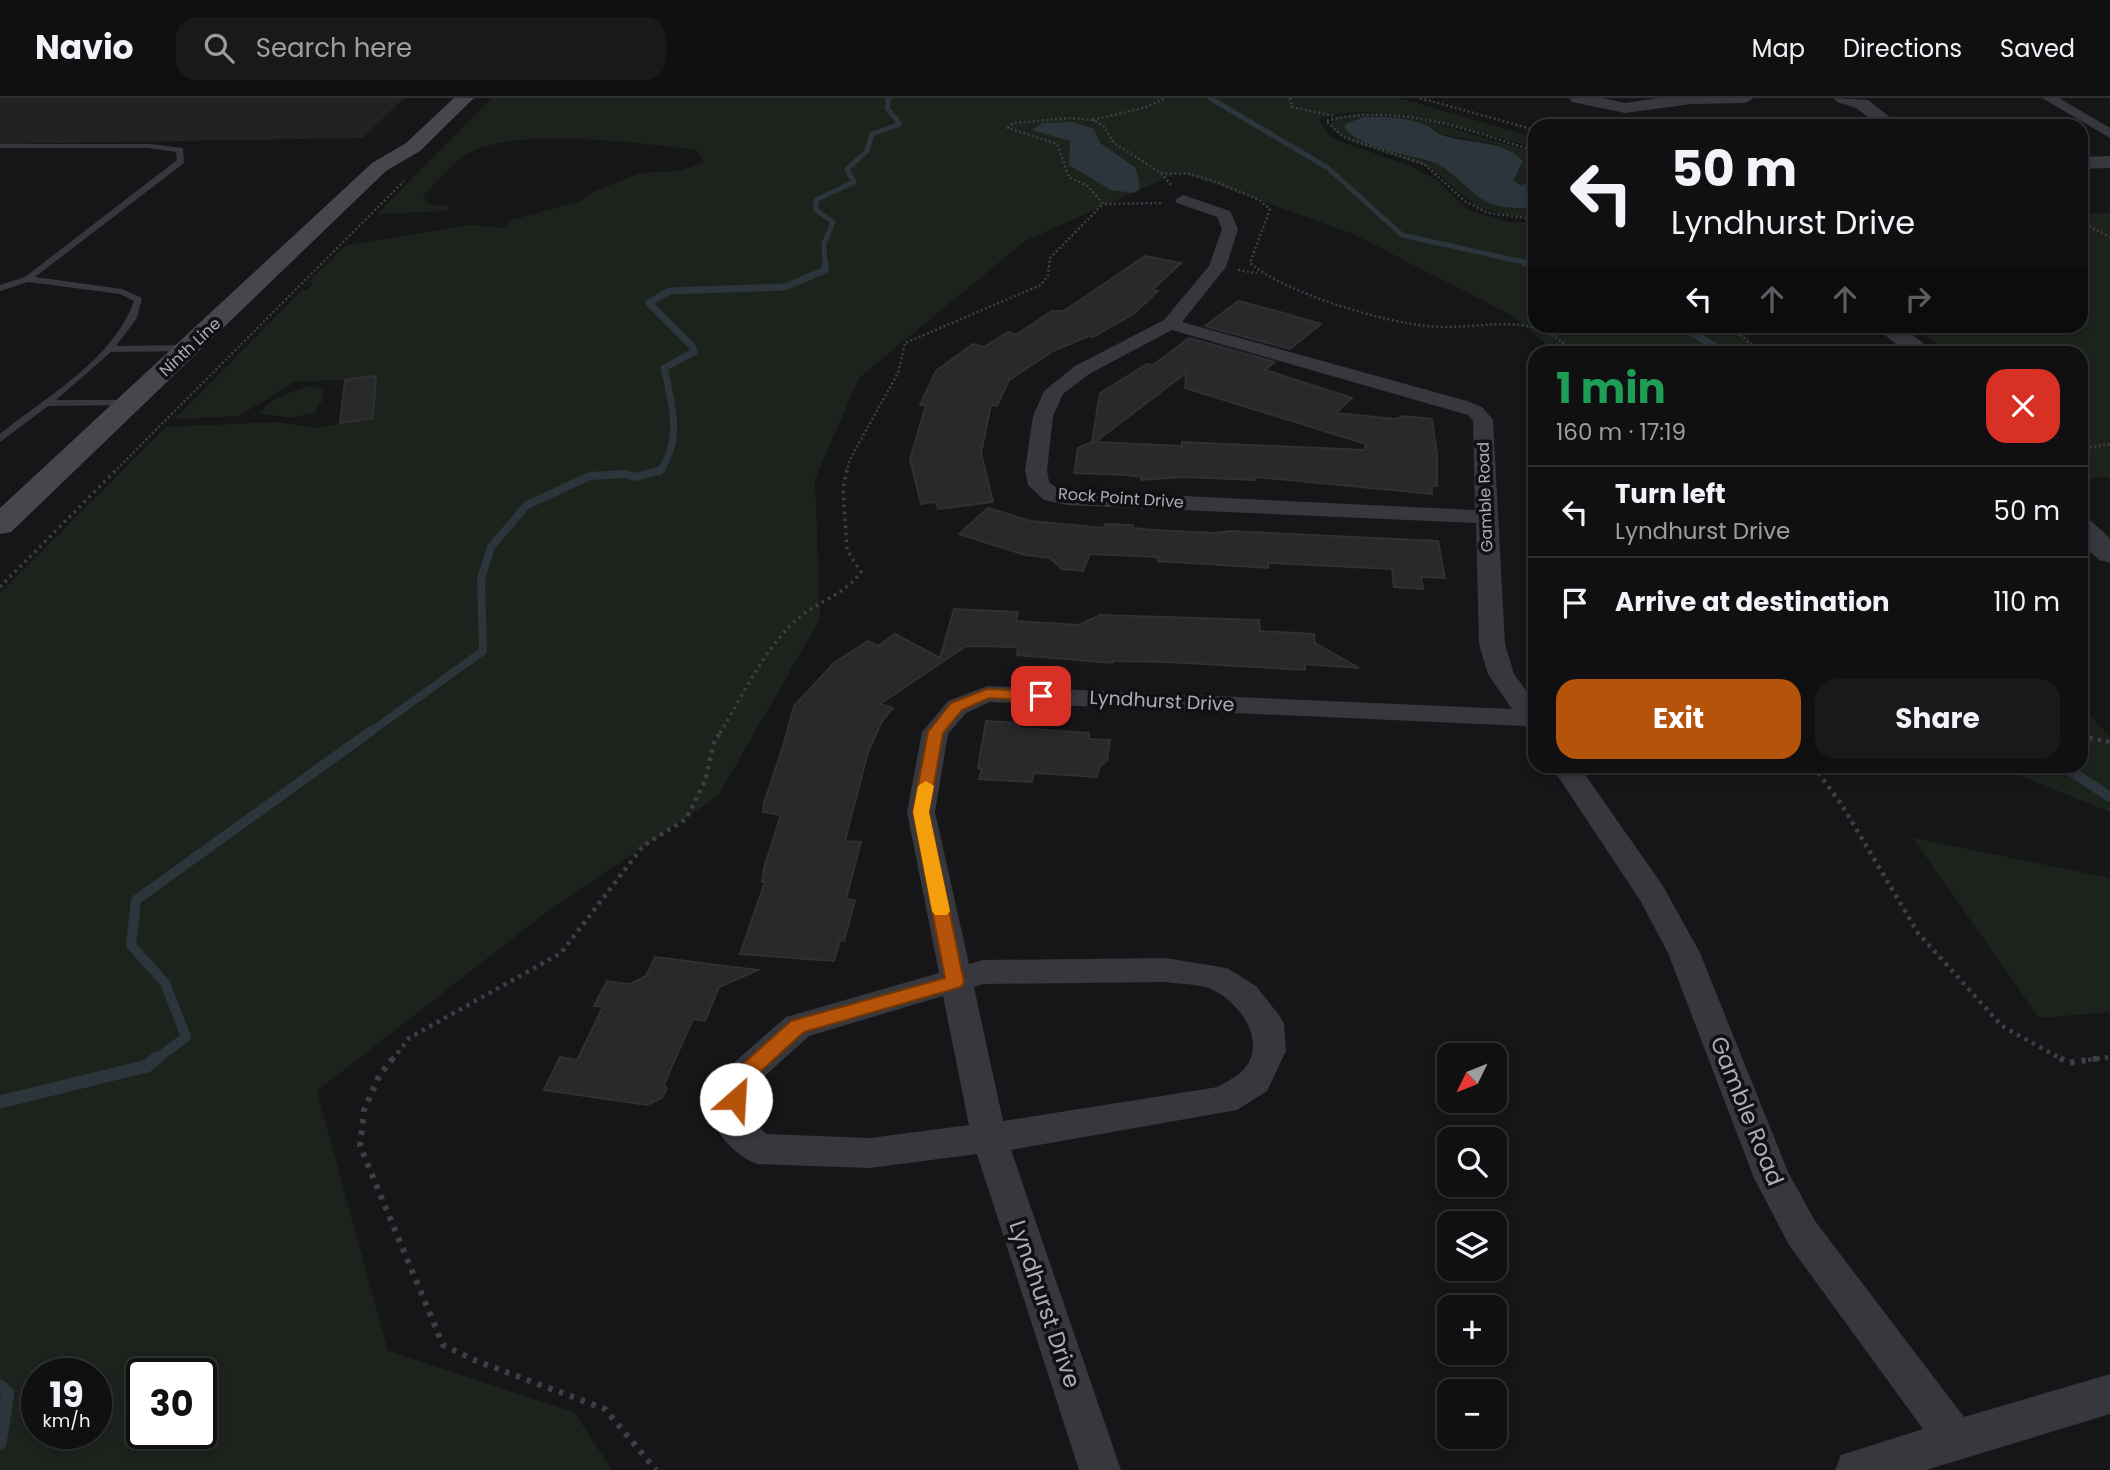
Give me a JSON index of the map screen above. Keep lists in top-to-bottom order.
{
  "streets": {
    "main road": ["Ninth Line"],
    "street": ["Gamble Road", "Rock Point Drive", "Lyndhurst Drive"]
  },
  "crossings": [
    ["Gamble Road", "Rock Point Drive"]
  ],
  "north": "bottom left",
  "page": {
    "header": "Navio",
    "search": "Search here",
    "nav": ["Map", "Directions", "Saved"],
    "turn": ["50 m", "Lyndhurst Drive"],
    "heading": ["1 min", "160 m · 17:19"],
    "list": [
      {
        "name": "Turn left",
        "note": "Lyndhurst Drive",
        "value": "50 m"
      },
      {
        "name": "Arrive at destination",
        "value": "110 m"
      }
    ],
    "buttons": ["Exit", "Share"],
    "map_buttons": ["+", "−"],
    "speed": "19 km/h",
    "limit": "30"
  }
}
